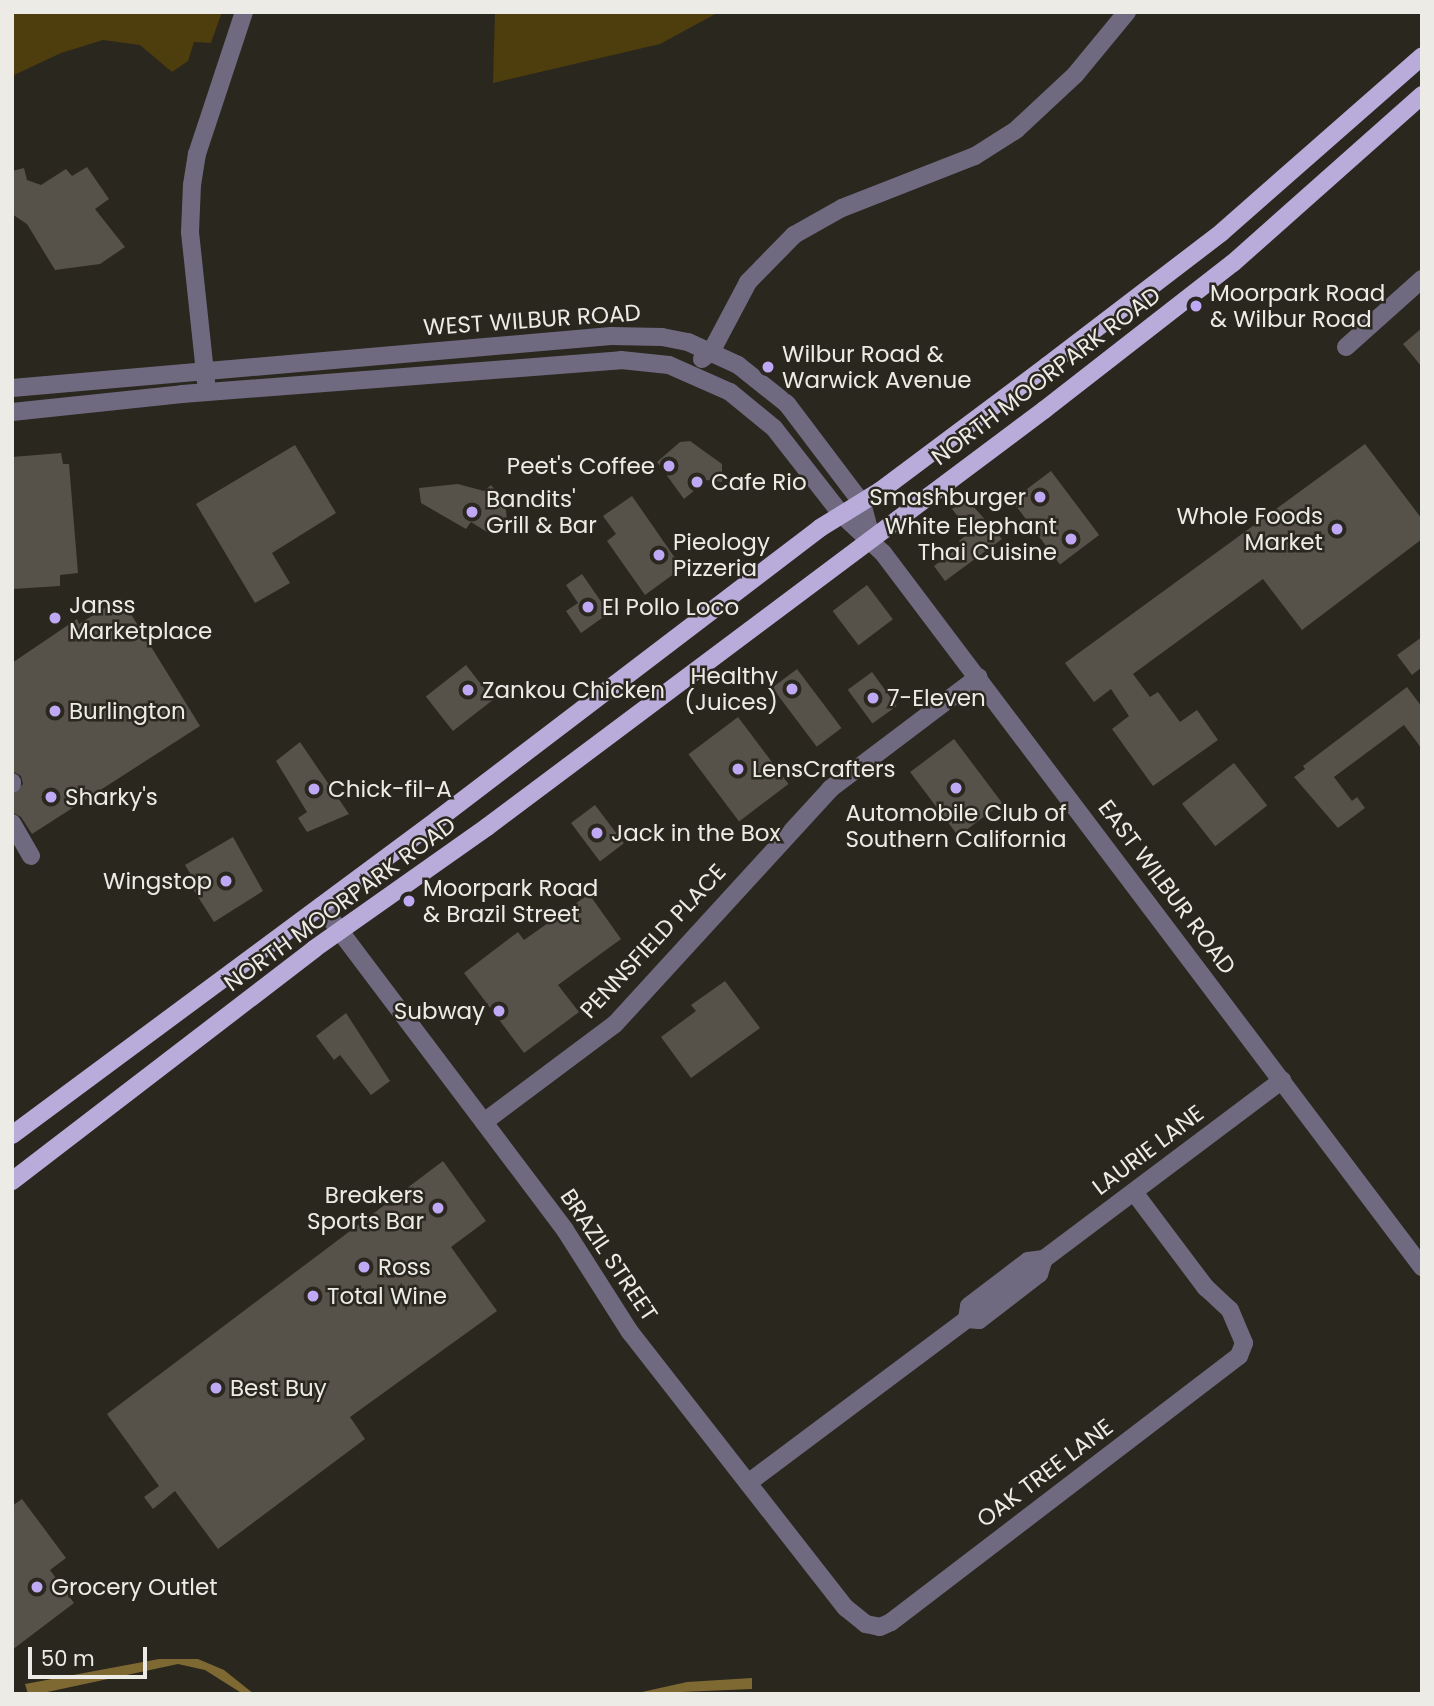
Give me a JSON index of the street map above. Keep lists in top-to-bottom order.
{
  "streets": {
    "main road": ["NORTH MOORPARK ROAD"],
    "street": [
      "WEST WILBUR ROAD",
      "EAST WILBUR ROAD",
      "PENNSFIELD PLACE",
      "LAURIE LANE",
      "BRAZIL STREET",
      "OAK TREE LANE"
    ]
  },
  "crossings": [
    ["WEST WILBUR ROAD", "NORTH MOORPARK ROAD"],
    ["WEST WILBUR ROAD", "EAST WILBUR ROAD"],
    ["NORTH MOORPARK ROAD", "EAST WILBUR ROAD"],
    ["NORTH MOORPARK ROAD", "BRAZIL STREET"],
    ["EAST WILBUR ROAD", "PENNSFIELD PLACE"],
    ["EAST WILBUR ROAD", "LAURIE LANE"],
    ["PENNSFIELD PLACE", "BRAZIL STREET"],
    ["LAURIE LANE", "BRAZIL STREET"],
    ["LAURIE LANE", "OAK TREE LANE"],
    ["BRAZIL STREET", "OAK TREE LANE"]
  ],
  "places": [
    "Moorpark Road & Wilbur Road",
    "Wilbur Road & Warwick Avenue",
    "Peet's Coffee",
    "Cafe Rio",
    "Smashburger",
    "Bandits' Grill & Bar",
    "Whole Foods Market",
    "White Elephant Thai Cuisine",
    "Pieology Pizzeria",
    "El Pollo Loco",
    "Janss Marketplace",
    "Healthy (Juices)",
    "Zankou Chicken",
    "7-Eleven",
    "Burlington",
    "LensCrafters",
    "Automobile Club of Southern California",
    "Chick-fil-A",
    "Sharky's",
    "Jack in the Box",
    "Wingstop",
    "Moorpark Road & Brazil Street",
    "Subway",
    "Breakers Sports Bar",
    "Ross",
    "Total Wine",
    "Best Buy",
    "Grocery Outlet"
  ],
  "scale_bar": "50 m"
}
